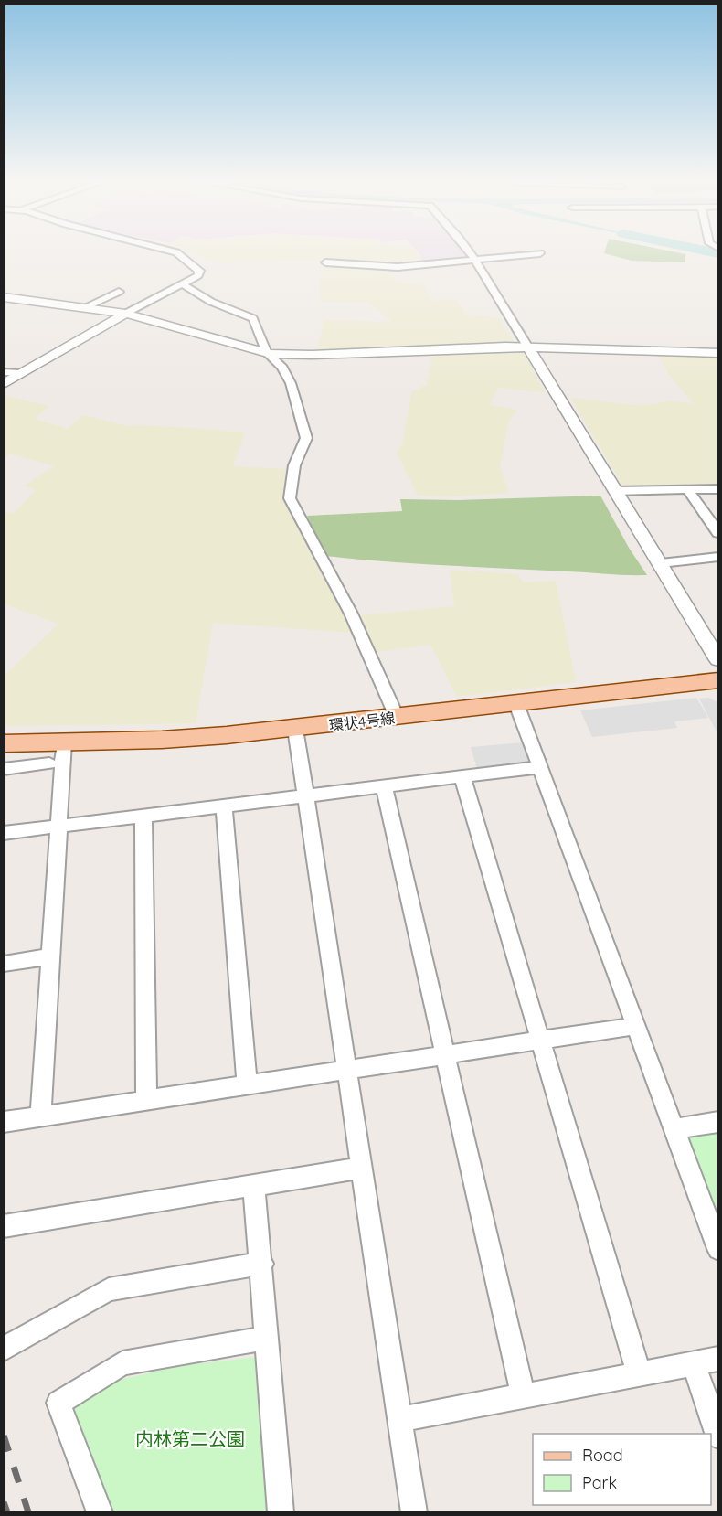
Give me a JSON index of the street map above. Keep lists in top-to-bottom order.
{
  "streets": {
    "main road": ["環状4号線"]
  },
  "parks": ["内林第二公園"],
  "legend": ["Road", "Park"]
}
